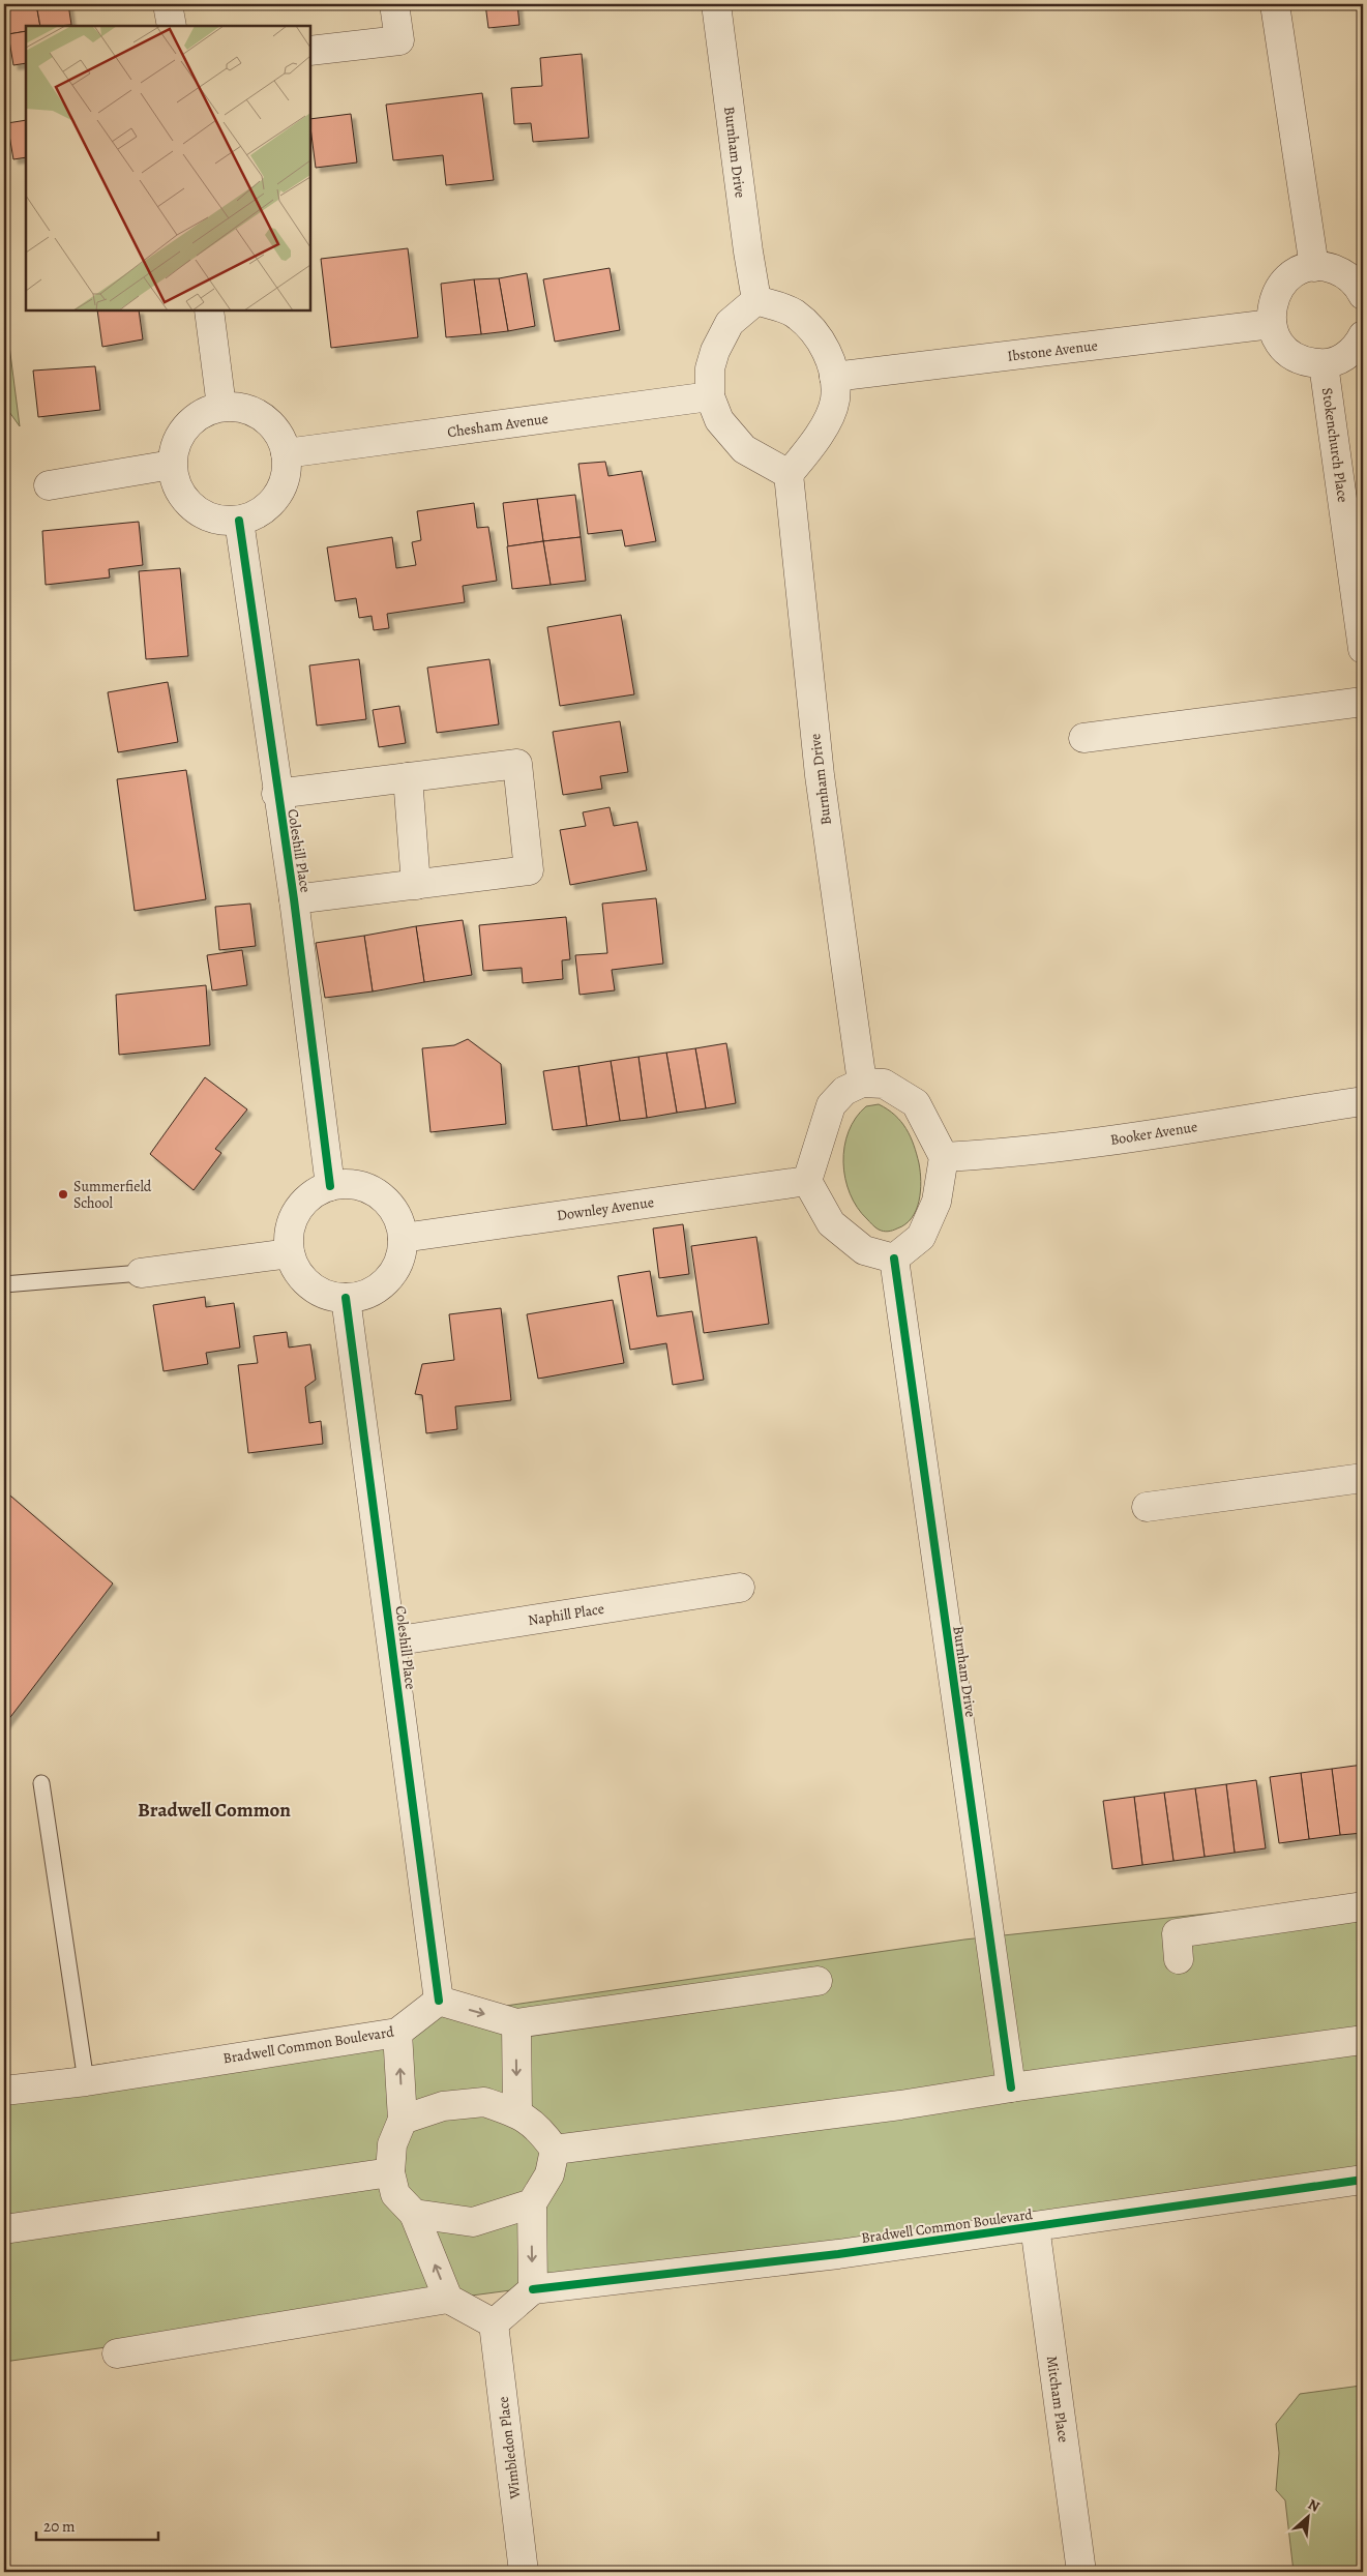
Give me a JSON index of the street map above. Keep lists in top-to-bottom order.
{
  "streets": {
    "street": [
      "Burnham Drive",
      "Ibstone Avenue",
      "Chesham Avenue",
      "Stokenchurch Place",
      "Coleshill Place",
      "Booker Avenue",
      "Downley Avenue",
      "Naphill Place",
      "Bradwell Common Boulevard",
      "Mitcham Place",
      "Wimbledon Place"
    ]
  },
  "crossings": [
    ["Burnham Drive", "Ibstone Avenue"],
    ["Burnham Drive", "Chesham Avenue"],
    ["Burnham Drive", "Booker Avenue"],
    ["Burnham Drive", "Downley Avenue"],
    ["Ibstone Avenue", "Chesham Avenue"],
    ["Chesham Avenue", "Coleshill Place"],
    ["Coleshill Place", "Downley Avenue"],
    ["Coleshill Place", "Naphill Place"],
    ["Coleshill Place", "Bradwell Common Boulevard"],
    ["Booker Avenue", "Downley Avenue"],
    ["Bradwell Common Boulevard", "Mitcham Place"]
  ],
  "districts": ["Bradwell Common"],
  "places": ["Summerfield School"],
  "scale_bar": "20 m",
  "north": "top right"
}
